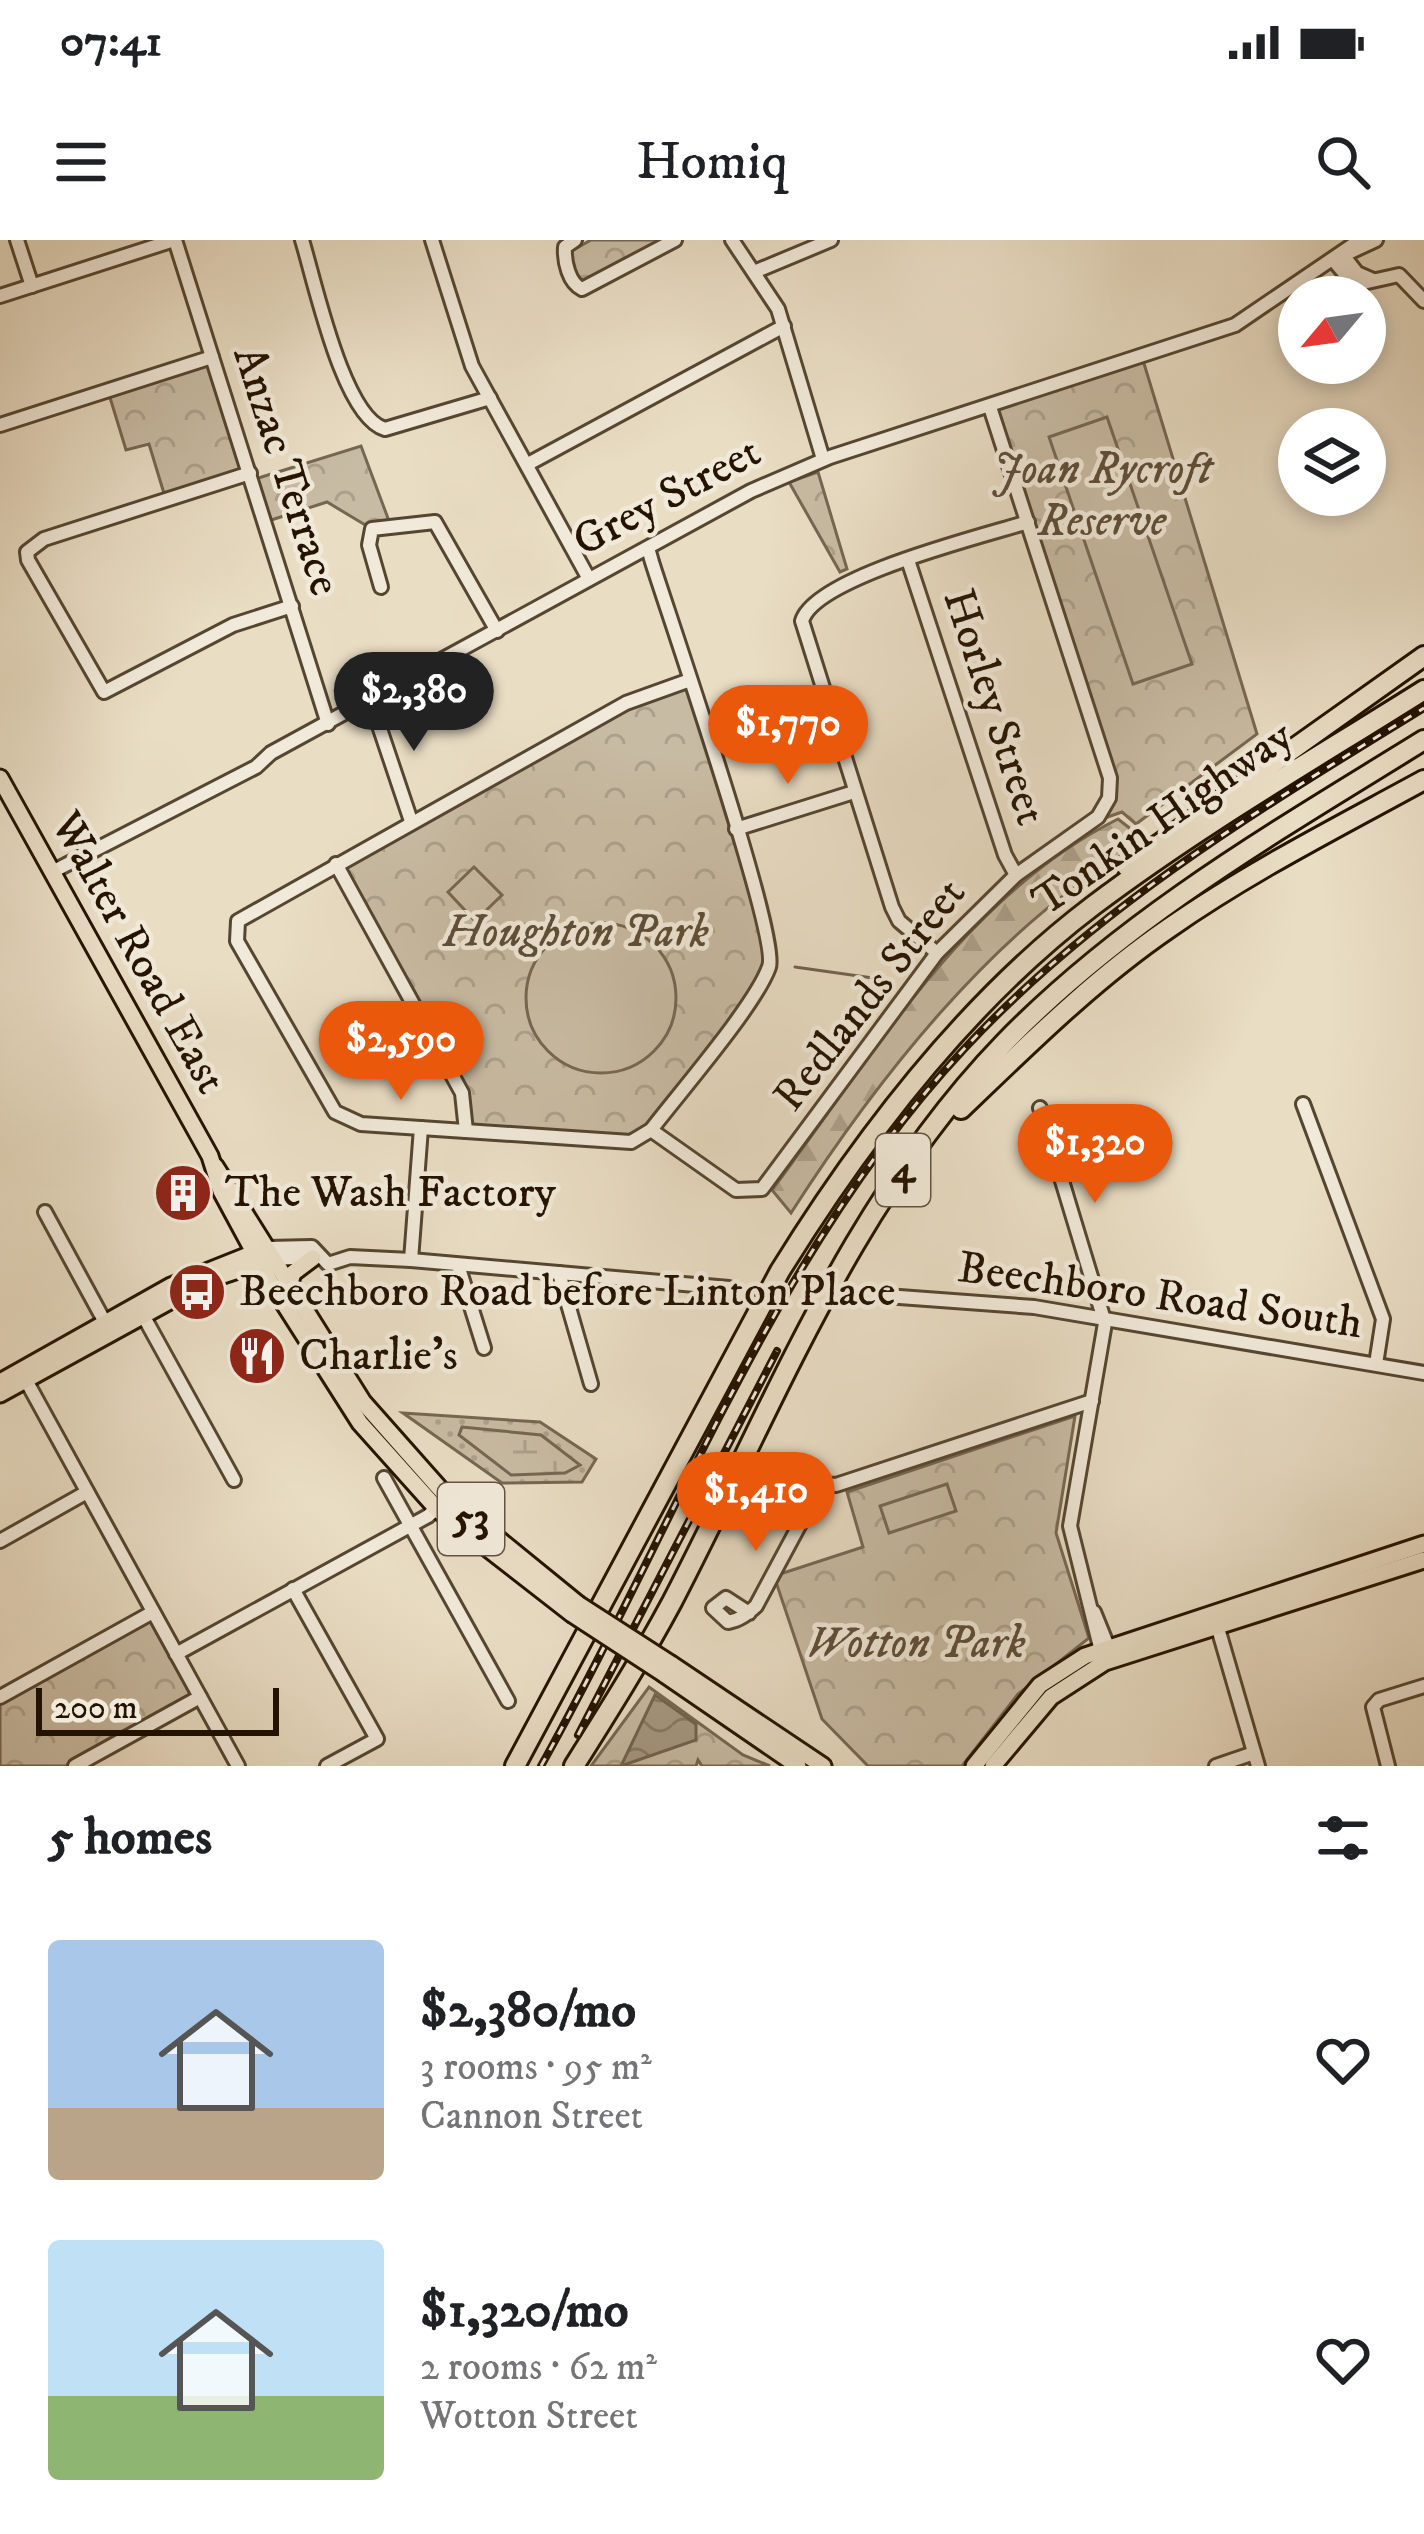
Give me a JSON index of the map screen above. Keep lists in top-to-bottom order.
{
  "streets": {
    "highway": ["Tonkin Highway", "4"],
    "main road": ["Walter Road East", "53"],
    "street": [
      "Anzac Terrace",
      "Grey Street",
      "Horley Street",
      "Redlands Street",
      "Beechboro Road South"
    ]
  },
  "crossings": [
    ["Anzac Terrace", "Grey Street"],
    ["Grey Street", "Walter Road East"],
    ["Horley Street", "Redlands Street"],
    ["Walter Road East", "53"]
  ],
  "parks": ["Joan Rycroft Reserve", "Houghton Park", "Wotton Park"],
  "places": {
    "building": ["The Wash Factory"],
    "bus stop": ["Beechboro Road before Linton Place"],
    "restaurant": ["Charlie's"]
  },
  "scale_bar": "200 m",
  "north": "bottom left",
  "page": {
    "status": "07:41",
    "header": "Homiq",
    "price": [
      "$2,380",
      "$1,770",
      "$2,590",
      "$1,320",
      "$1,410"
    ],
    "scale": "200 m",
    "heading": "5 homes",
    "list": [
      {
        "name": "$2,380/mo",
        "note": "3 rooms · 95 m² · Cannon Street"
      },
      {
        "name": "$1,320/mo",
        "note": "2 rooms · 62 m² · Wotton Street"
      }
    ]
  }
}
